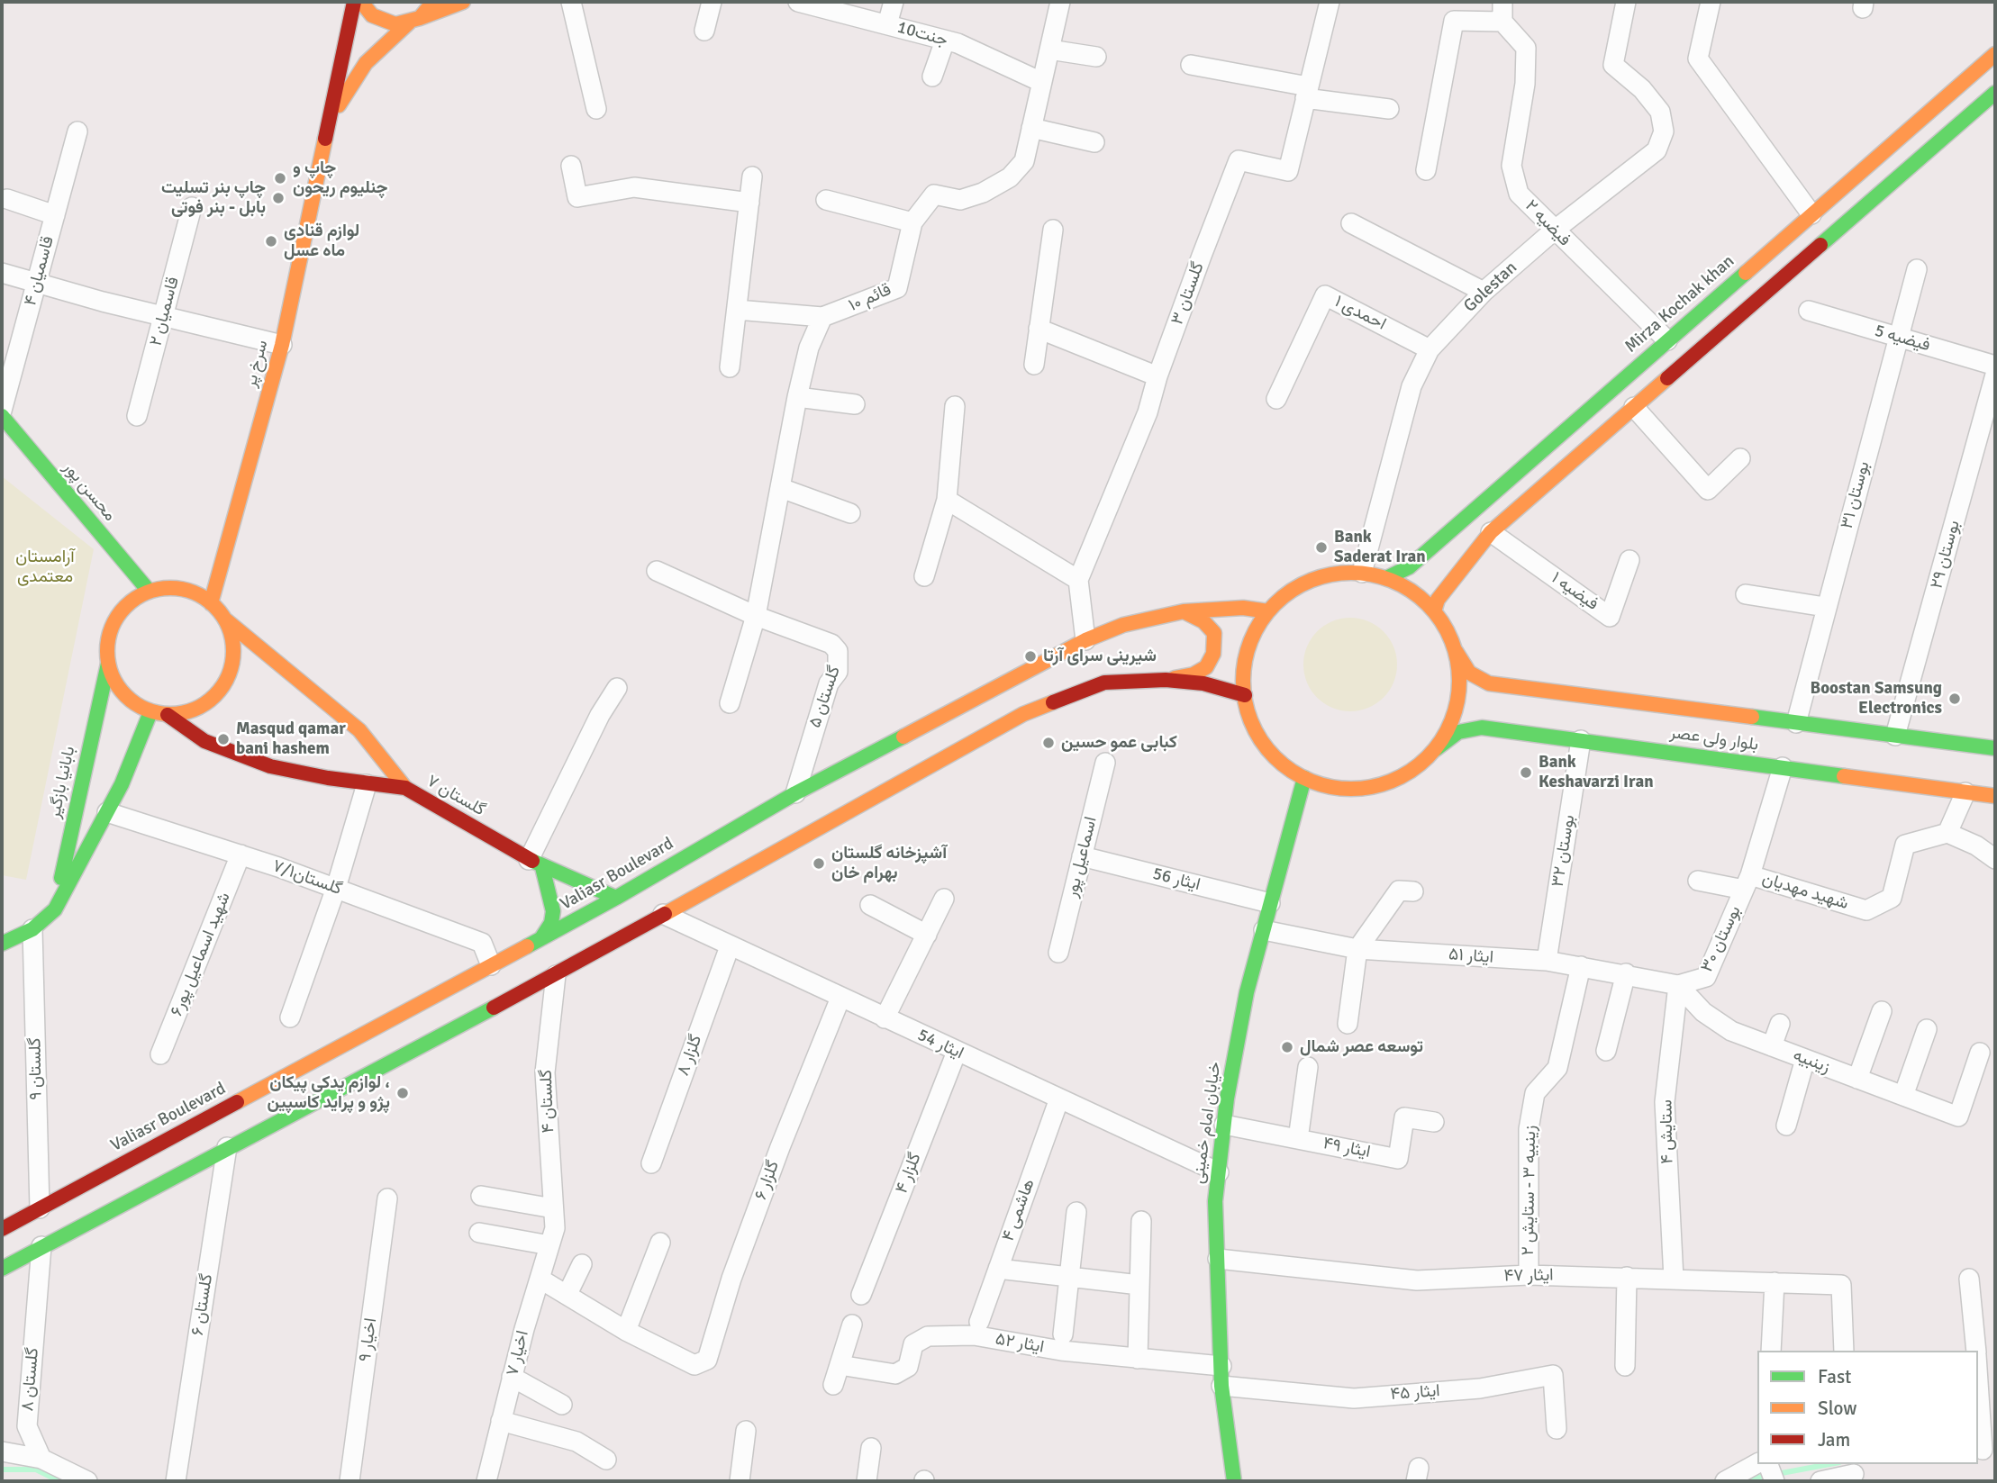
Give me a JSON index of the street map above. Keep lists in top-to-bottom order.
{
  "streets": {
    "main road": [
      "Mirza Kochak khan",
      "سرخ پر",
      "محسن پور",
      "بلوار ولی عصر",
      "بابانیا بازگیر",
      "گلستان ۷",
      "Valiasr Boulevard",
      "خیابان امام خمینی"
    ],
    "street": [
      "جنت10",
      "فیضیه ۲",
      "قاسمیان ۴",
      "Golestan",
      "گلستان ۳",
      "قائم ۱۰",
      "قاسمیان ۲",
      "احمدی ۱",
      "فیضیه 5",
      "بوستان ۳۱",
      "بوستان ۲۹",
      "فیضیه ۱",
      "گلستان ۵",
      "بوستان ۳۲",
      "اسماعیل پور",
      "گلستان۷/۱",
      "ایثار 56",
      "شهید مهدیان",
      "بوستان ۳۰",
      "شهید اسماعیل پور۶",
      "ایثار ۵۱",
      "ایثار 54",
      "گلزار ۸",
      "زینبیه",
      "گلستان ۹",
      "گلستان ۴",
      "ستایش ۴",
      "ایثار ۴۹",
      "گلزار ۴",
      "گلزار ۶",
      "زینبیه ۳ - ستایش ۲",
      "هاشمی ۴",
      "ایثار ۴۷",
      "گلستان ۶",
      "اخیار ۹",
      "ایثار ۵۲",
      "اخیار ۷",
      "گلستان ۸",
      "ایثار ۴۵"
    ]
  },
  "crossings": [
    ["جنت10", "قائم ۱۰"],
    ["فیضیه ۲", "Golestan"],
    ["فیضیه ۲", "Mirza Kochak khan"],
    ["Golestan", "Mirza Kochak khan"],
    ["Golestan", "احمدی ۱"],
    ["Golestan", "بلوار ولی عصر"],
    ["Golestan", "Valiasr Boulevard"],
    ["Golestan", "خیابان امام خمینی"],
    ["گلستان ۳", "Valiasr Boulevard"],
    ["Mirza Kochak khan", "بلوار ولی عصر"],
    ["Mirza Kochak khan", "Valiasr Boulevard"],
    ["Mirza Kochak khan", "خیابان امام خمینی"],
    ["فیضیه 5", "بوستان ۳۱"],
    ["سرخ پر", "محسن پور"],
    ["سرخ پر", "بابانیا بازگیر"],
    ["سرخ پر", "گلستان ۷"],
    ["محسن پور", "بابانیا بازگیر"],
    ["محسن پور", "گلستان ۷"],
    ["بوستان ۳۱", "بلوار ولی عصر"],
    ["بوستان ۲۹", "بلوار ولی عصر"],
    ["گلستان ۵", "Valiasr Boulevard"],
    ["بلوار ولی عصر", "بوستان ۳۲"],
    ["بلوار ولی عصر", "Valiasr Boulevard"],
    ["بلوار ولی عصر", "بوستان ۳۰"],
    ["بلوار ولی عصر", "خیابان امام خمینی"],
    ["بابانیا بازگیر", "گلستان ۷"],
    ["گلستان ۷", "Valiasr Boulevard"],
    ["بوستان ۳۲", "ایثار ۵۱"],
    ["اسماعیل پور", "ایثار 56"],
    ["Valiasr Boulevard", "گلستان۷/۱"],
    ["Valiasr Boulevard", "گلستان ۹"],
    ["Valiasr Boulevard", "خیابان امام خمینی"],
    ["گلستان۷/۱", "شهید اسماعیل پور۶"],
    ["ایثار 56", "خیابان امام خمینی"],
    ["شهید مهدیان", "بوستان ۳۰"],
    ["بوستان ۳۰", "ایثار ۵۱"],
    ["بوستان ۳۰", "زینبیه"],
    ["بوستان ۳۰", "ستایش ۴"],
    ["ایثار ۵۱", "زینبیه"],
    ["ایثار ۵۱", "خیابان امام خمینی"],
    ["ایثار ۵۱", "ستایش ۴"],
    ["ایثار ۵۱", "زینبیه ۳ - ستایش ۲"],
    ["ایثار 54", "گلزار ۸"],
    ["ایثار 54", "خیابان امام خمینی"],
    ["ایثار 54", "گلزار ۴"],
    ["ایثار 54", "گلزار ۶"],
    ["ایثار 54", "هاشمی ۴"],
    ["زینبیه", "ستایش ۴"],
    ["گلستان ۴", "اخیار ۷"],
    ["خیابان امام خمینی", "ایثار ۴۹"],
    ["خیابان امام خمینی", "ایثار ۴۷"],
    ["خیابان امام خمینی", "ایثار ۵۲"],
    ["خیابان امام خمینی", "ایثار ۴۵"],
    ["ستایش ۴", "ایثار ۴۷"],
    ["زینبیه ۳ - ستایش ۲", "ایثار ۴۷"]
  ],
  "parks": ["آرامستان معتمدی"],
  "places": [
    "چاپ و چنلیوم ریحون",
    "چاپ بنر تسلیت بابل - بنر فوتی",
    "لوازم قنادی ماه عسل",
    "Bank Saderat Iran",
    "شیرینی سرای آرتا",
    "Boostan Samsung Electronics",
    "Masqud qamar bani hashem",
    "کبابی عمو حسین",
    "Bank Keshavarzi Iran",
    "آشپزخانه گلستان بهرام خان",
    "توسعه عصر شمال",
    "لوازم یدکی پیکان ، پژو و پراید کاسپین"
  ],
  "legend": ["Fast", "Slow", "Jam"]
}
